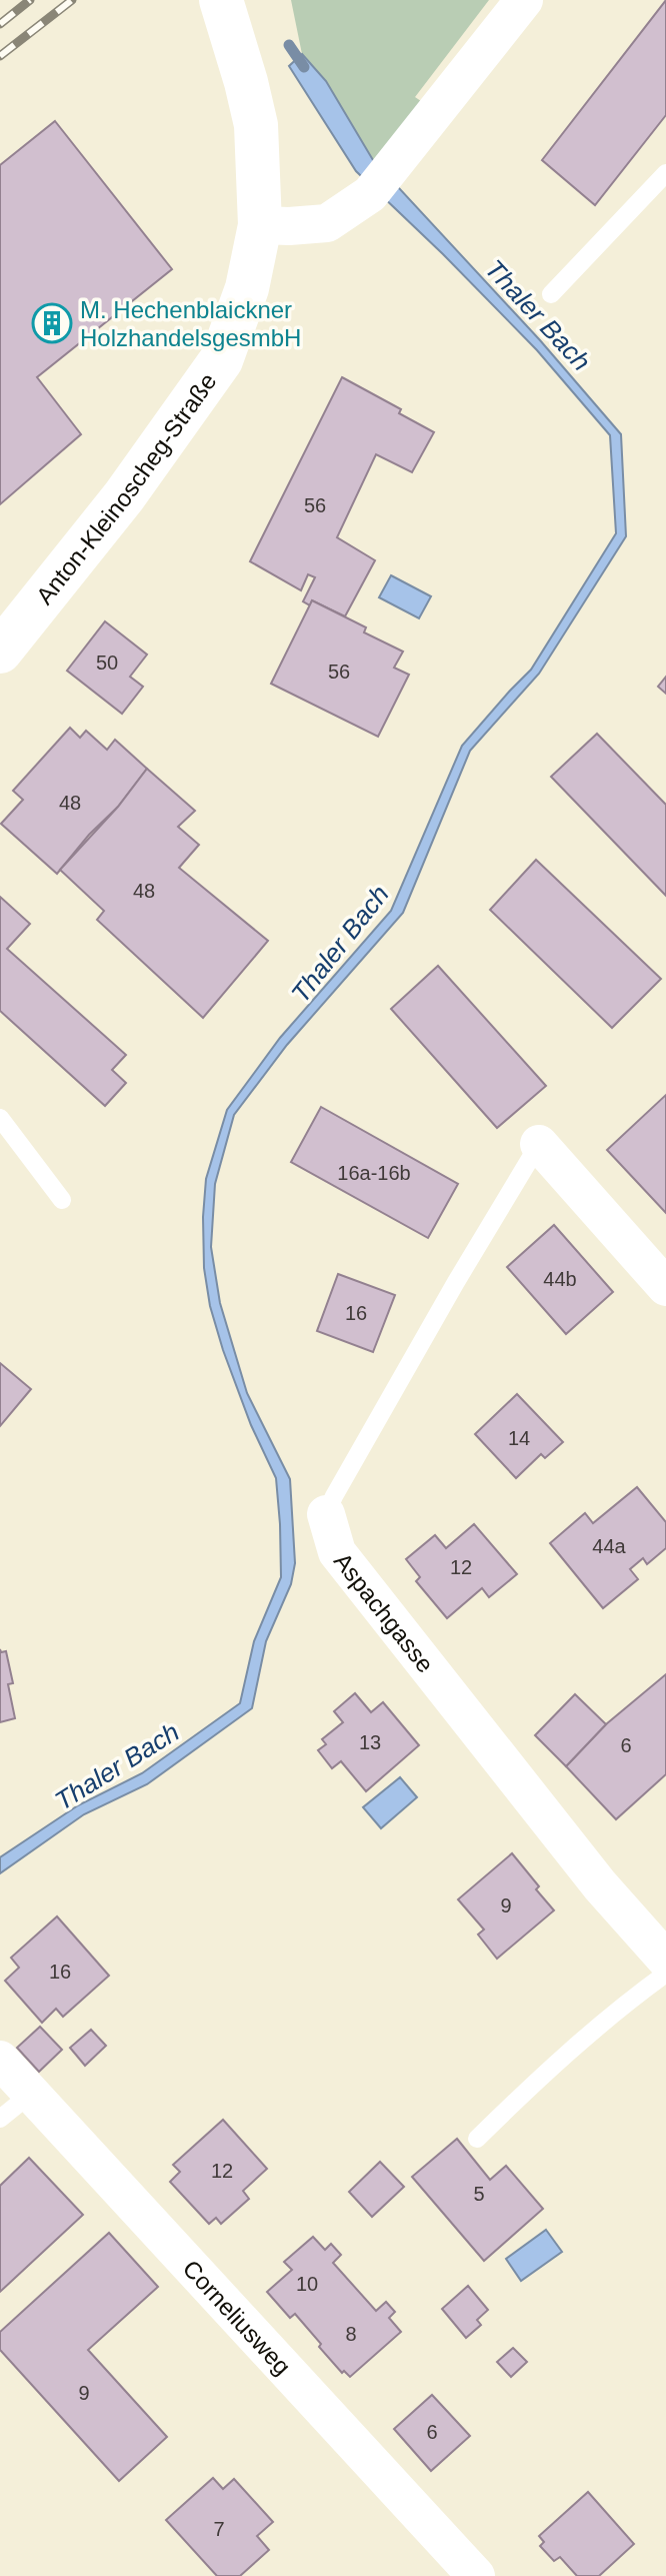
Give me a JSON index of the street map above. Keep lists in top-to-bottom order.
{
  "streets": {
    "main road": ["Anton-Kleinoscheg-Straße"],
    "street": ["Aspachgasse", "Corneliusweg"]
  },
  "water": ["Thaler Bach"],
  "places": {
    "building": ["M. Hechenblaickner HolzhandelsgesmbH"]
  },
  "house_numbers": [
    "56",
    "50",
    "56",
    "48",
    "48",
    "16a-16b",
    "44b",
    "16",
    "14",
    "44a",
    "12",
    "13",
    "6",
    "9",
    "16",
    "12",
    "5",
    "10",
    "8",
    "9",
    "6",
    "7"
  ]
}
